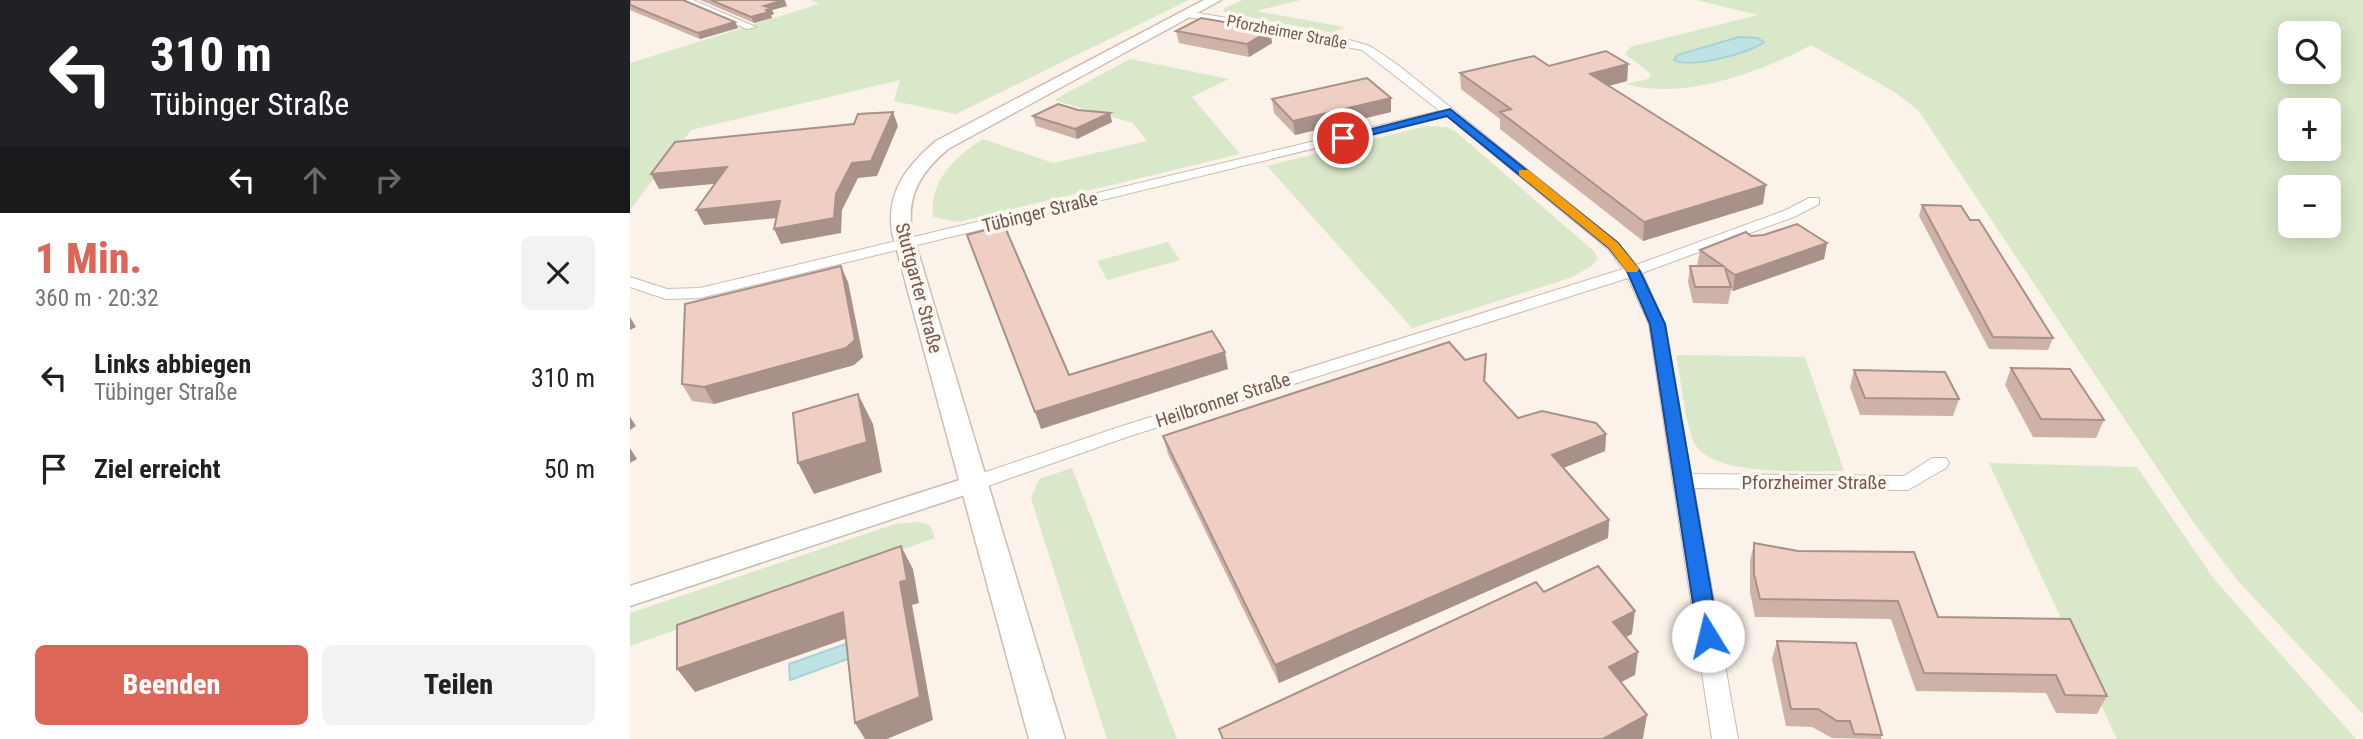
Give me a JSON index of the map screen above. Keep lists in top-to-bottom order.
{
  "streets": {
    "main road": ["Stuttgarter Straße"],
    "street": ["Pforzheimer Straße", "Tübinger Straße", "Heilbronner Straße"]
  },
  "crossings": [
    ["Pforzheimer Straße", "Tübinger Straße"],
    ["Pforzheimer Straße", "Stuttgarter Straße"],
    ["Pforzheimer Straße", "Heilbronner Straße"],
    ["Tübinger Straße", "Stuttgarter Straße"],
    ["Stuttgarter Straße", "Heilbronner Straße"]
  ],
  "page": {
    "turn": ["310 m", "Tübinger Straße"],
    "map_buttons": ["+", "−"],
    "heading": ["1 Min.", "360 m · 20:32"],
    "list": [
      {
        "name": "Links abbiegen",
        "note": "Tübinger Straße",
        "value": "310 m"
      },
      {
        "name": "Ziel erreicht",
        "value": "50 m"
      }
    ],
    "buttons": ["Beenden", "Teilen"]
  }
}
